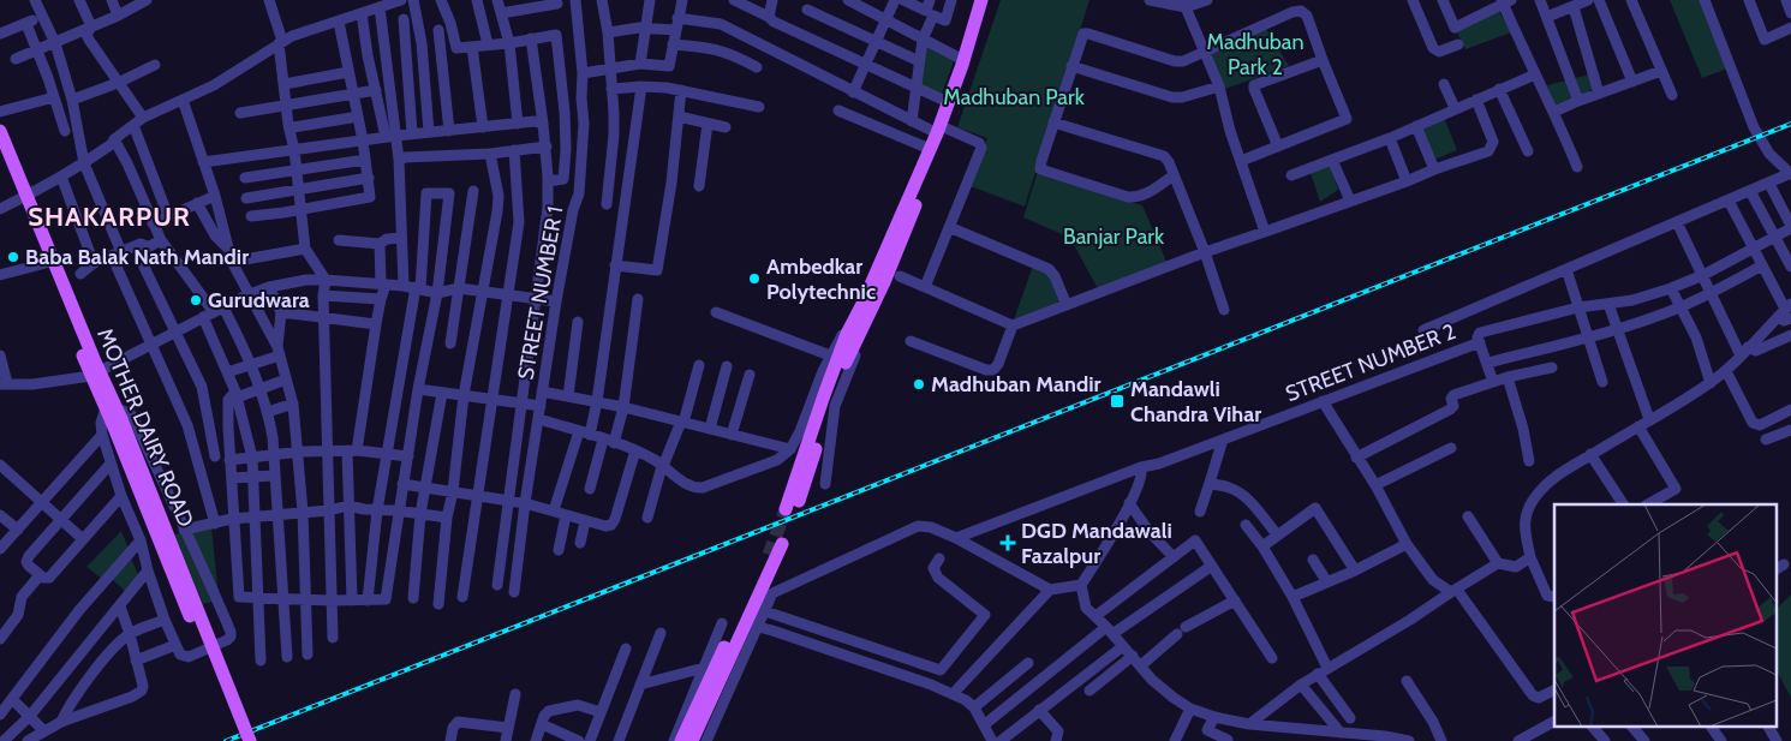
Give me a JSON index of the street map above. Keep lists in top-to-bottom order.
{
  "streets": {
    "main road": ["MOTHER DAIRY ROAD"],
    "street": ["STREET NUMBER 1", "STREET NUMBER 2"]
  },
  "districts": ["SHAKARPUR"],
  "parks": ["Madhuban Park 2", "Madhuban Park", "Banjar Park"],
  "places": {
    "other": [
      "Baba Balak Nath Mandir",
      "Ambedkar Polytechnic",
      "Gurudwara",
      "Madhuban Mandir"
    ],
    "transit": ["Mandawli Chandra Vihar"],
    "health": ["DGD Mandawali Fazalpur"]
  }
}
